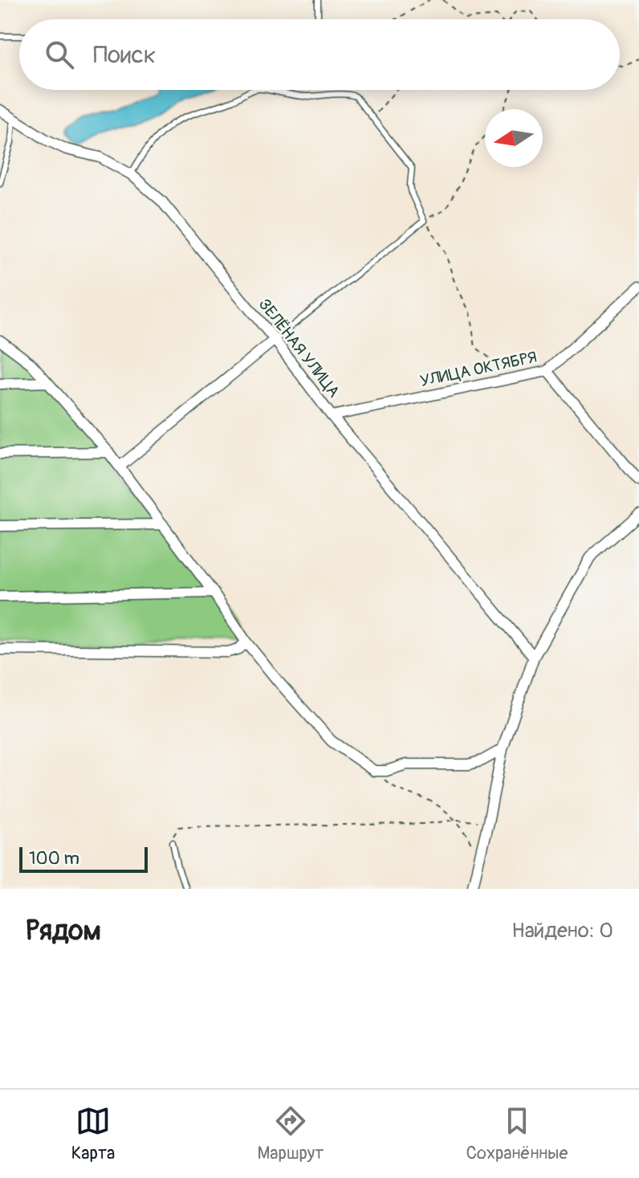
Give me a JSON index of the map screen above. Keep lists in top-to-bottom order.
{
  "streets": {
    "street": ["ЗЕЛЁНАЯ УЛИЦА", "УЛИЦА ОКТЯБРЯ"]
  },
  "crossings": [
    ["ЗЕЛЁНАЯ УЛИЦА", "УЛИЦА ОКТЯБРЯ"]
  ],
  "scale_bar": "100 m",
  "north": "left",
  "page": {
    "search": "Поиск",
    "scale": "100 m",
    "heading": ["Рядом", "Найдено: 0"],
    "nav": ["Карта", "Маршрут", "Сохранённые"]
  }
}
